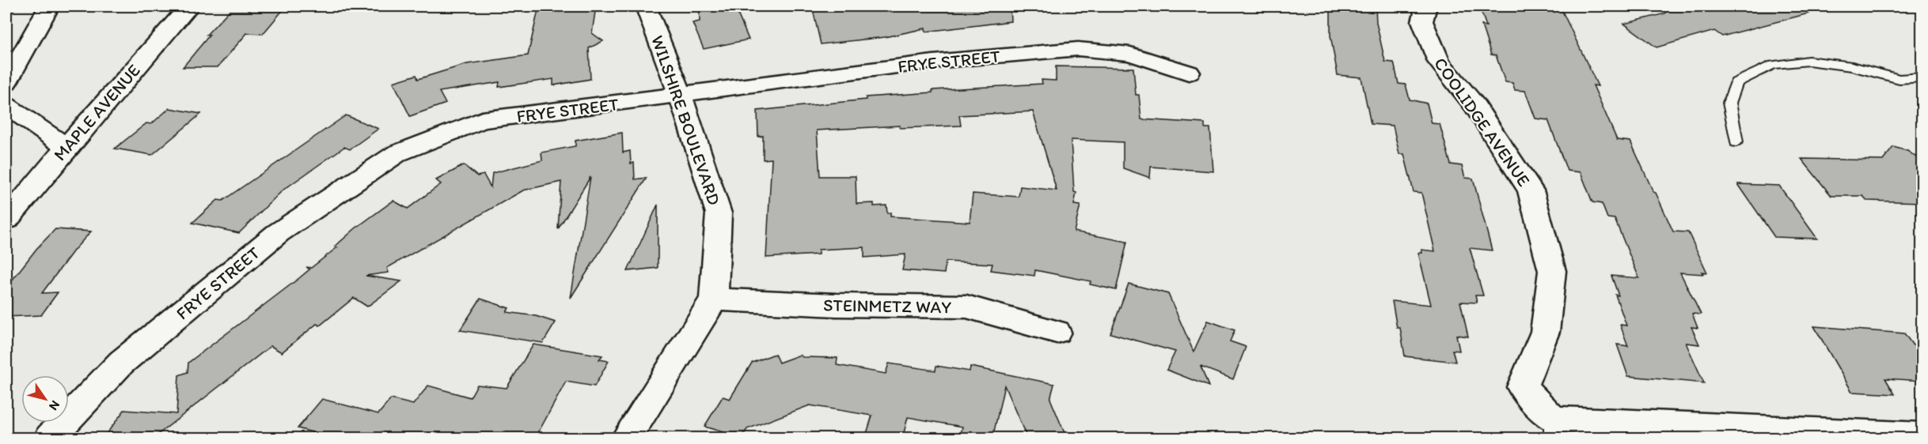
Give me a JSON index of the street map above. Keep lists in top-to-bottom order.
{
  "streets": {
    "street": [
      "FRYE STREET",
      "MAPLE AVENUE",
      "WILSHIRE BOULEVARD",
      "COOLIDGE AVENUE",
      "STEINMETZ WAY"
    ]
  },
  "crossings": [
    ["FRYE STREET", "WILSHIRE BOULEVARD"],
    ["WILSHIRE BOULEVARD", "STEINMETZ WAY"]
  ],
  "north": "bottom right"
}
